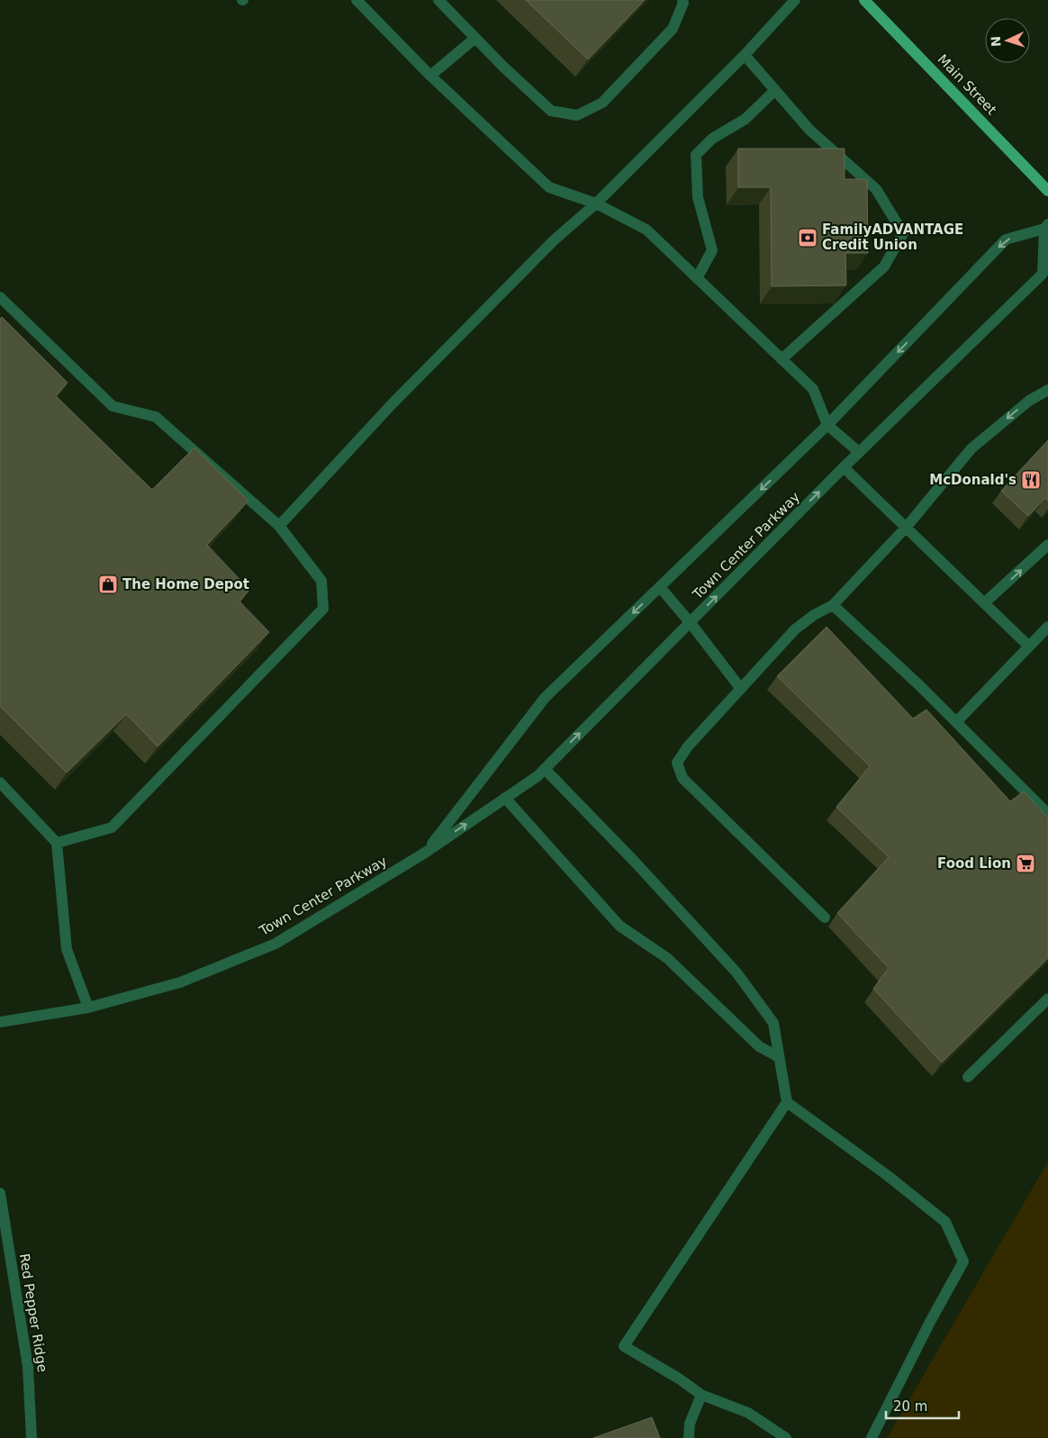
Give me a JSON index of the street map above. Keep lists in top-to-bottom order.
{
  "streets": {
    "main road": ["Main Street"],
    "street": ["Town Center Parkway", "Red Pepper Ridge"]
  },
  "places": {
    "bank": ["FamilyADVANTAGE Credit Union"],
    "restaurant": ["McDonald's"],
    "shop": ["The Home Depot"],
    "supermarket": ["Food Lion"]
  },
  "scale_bar": "20 m",
  "north": "left"
}
